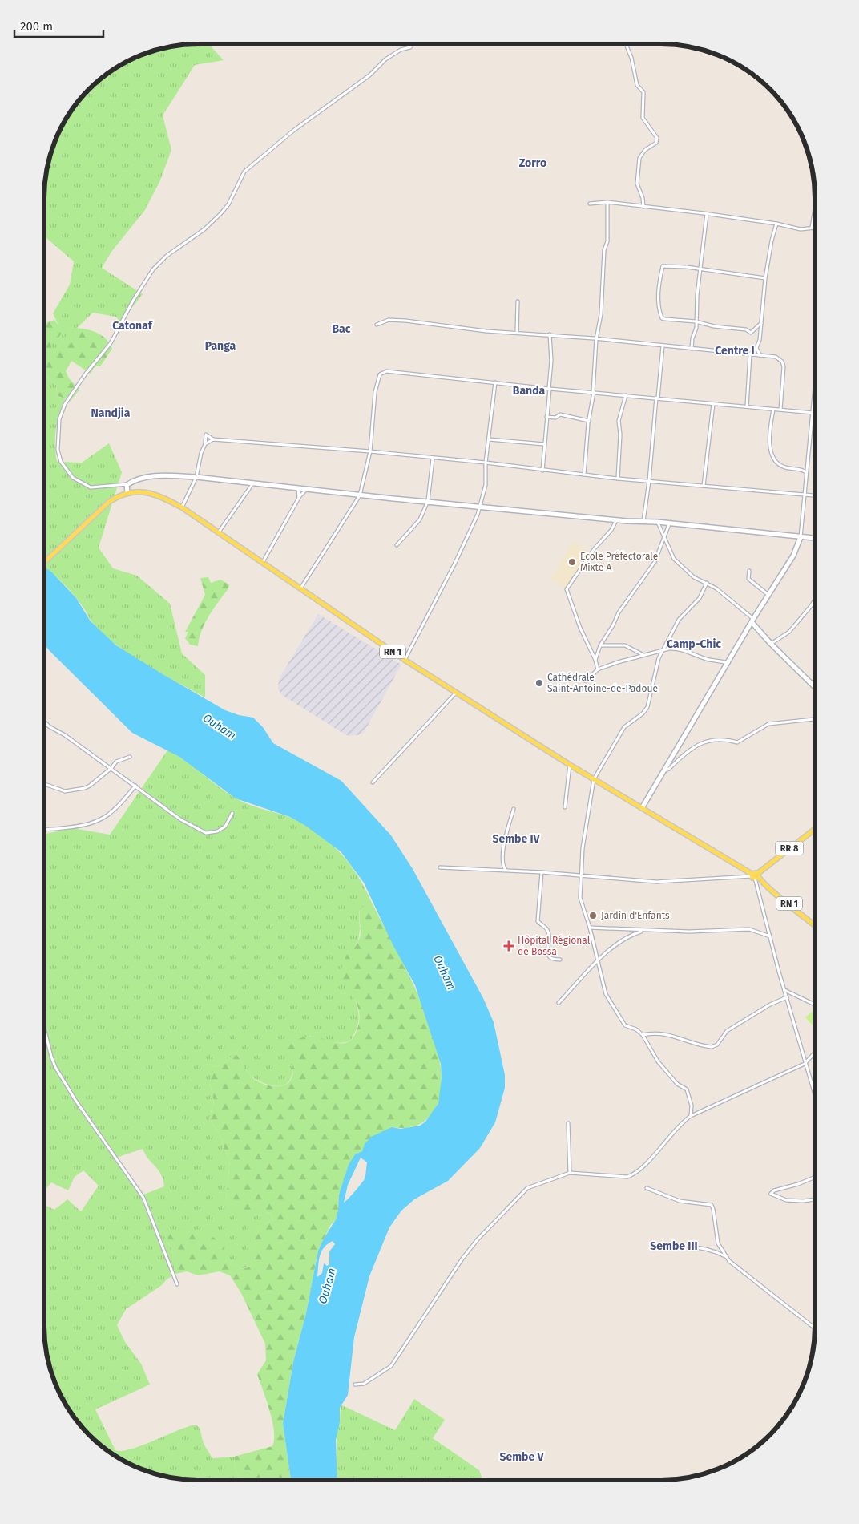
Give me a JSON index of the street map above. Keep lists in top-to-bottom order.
{
  "streets": {
    "main road": ["RN 1", "RR 8"]
  },
  "crossings": [
    ["RN 1", "RR 8"]
  ],
  "districts": [
    "Zorro",
    "Catonaf",
    "Bac",
    "Panga",
    "Centre I",
    "Banda",
    "Nandjia",
    "Camp-Chic",
    "Sembe IV",
    "Sembe III",
    "Sembe V"
  ],
  "water": ["Ouham"],
  "places": {
    "other": ["Ecole Préfectorale Mixte A", "Cathédrale Saint-Antoine-de-Padoue", "Jardin d'Enfants"],
    "health": ["Hôpital Régional de Bossa"]
  },
  "scale_bar": "200 m"
}
